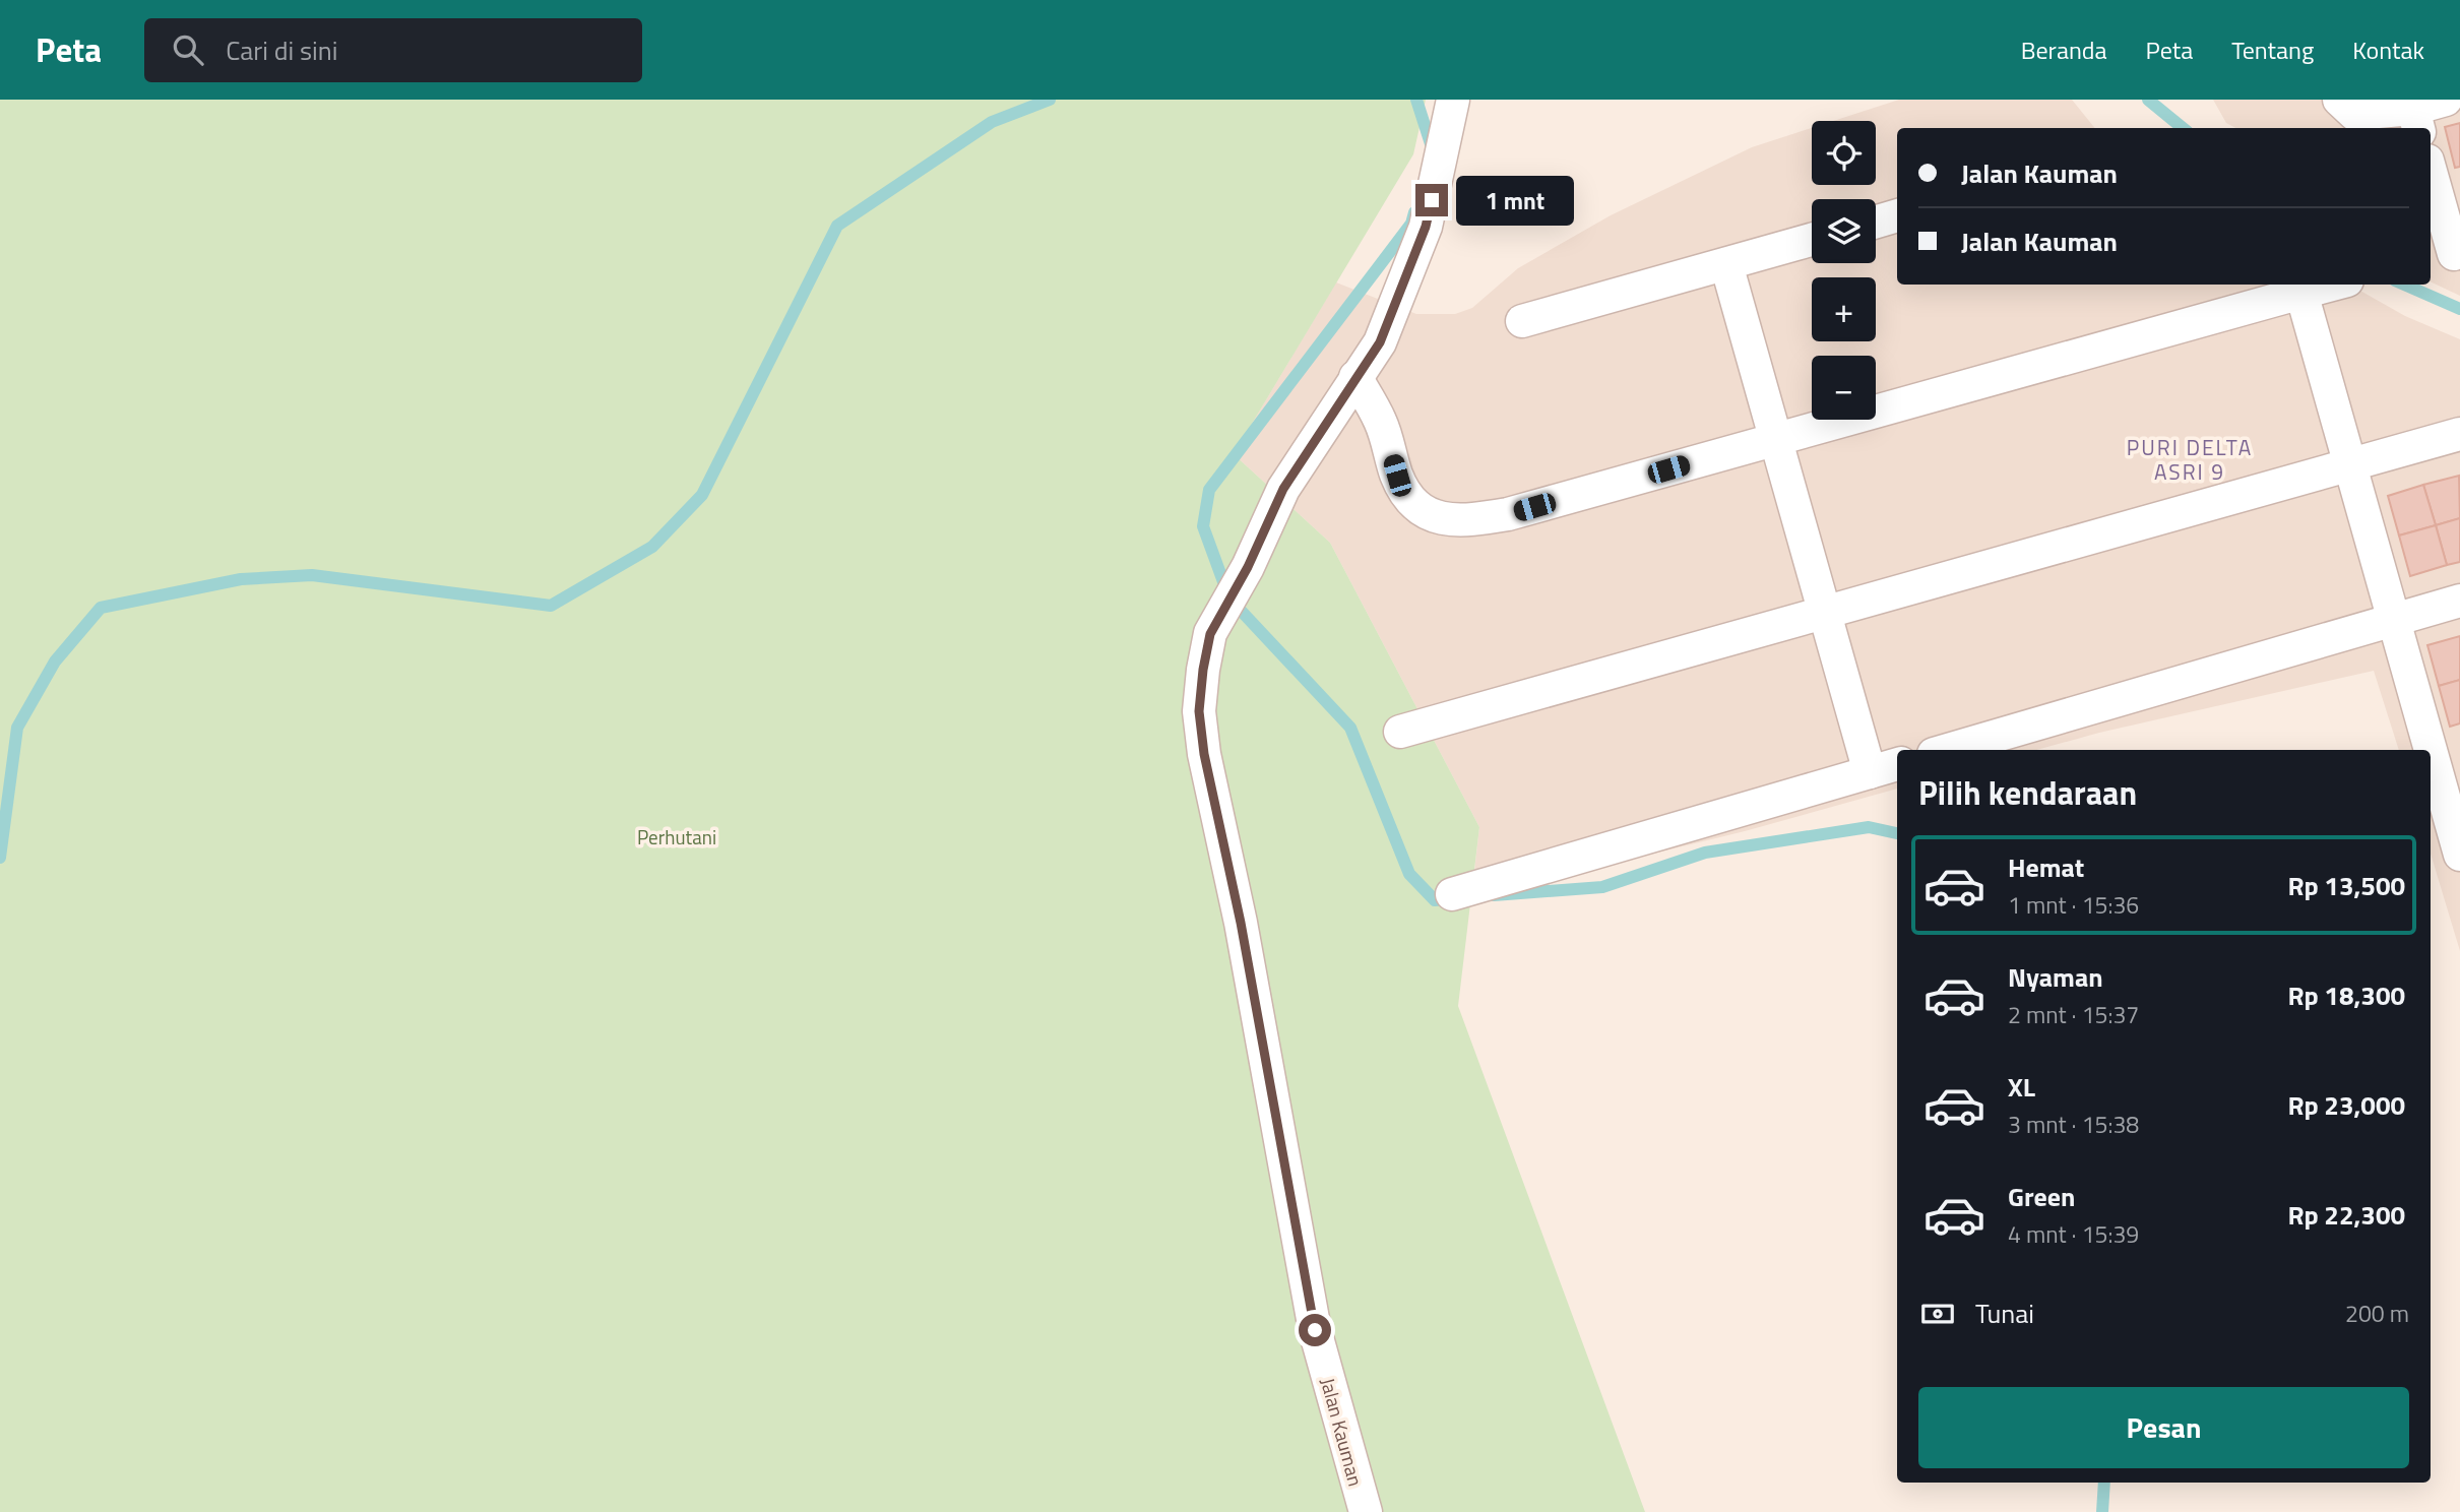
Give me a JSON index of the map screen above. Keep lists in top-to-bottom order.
{
  "streets": {
    "street": ["Jalan Kauman"]
  },
  "districts": ["PURI DELTA ASRI 9"],
  "parks": ["Perhutani"],
  "page": {
    "header": "Peta",
    "search": "Cari di sini",
    "nav": [
      "Beranda",
      "Peta",
      "Tentang",
      "Kontak"
    ],
    "map_buttons": ["+", "−"],
    "banner": ["Jalan Kauman", "Jalan Kauman"],
    "bubble": "1 mnt",
    "heading": "Pilih kendaraan",
    "list": [
      {
        "name": "Hemat",
        "note": "1 mnt · 15:36",
        "value": "Rp 13,500"
      },
      {
        "name": "Nyaman",
        "note": "2 mnt · 15:37",
        "value": "Rp 18,300"
      },
      {
        "name": "XL",
        "note": "3 mnt · 15:38",
        "value": "Rp 23,000"
      },
      {
        "name": "Green",
        "note": "4 mnt · 15:39",
        "value": "Rp 22,300"
      }
    ],
    "pay": ["Tunai", "200 m"],
    "buttons": "Pesan"
  }
}
